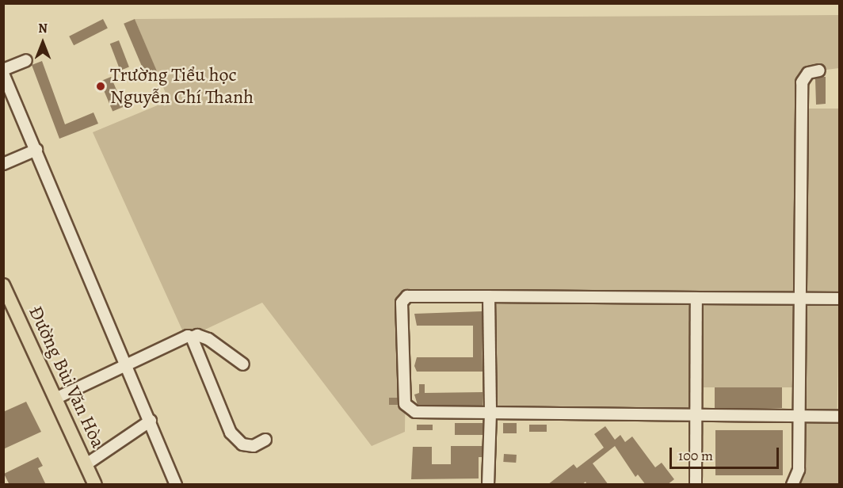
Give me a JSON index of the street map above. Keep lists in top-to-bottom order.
{
  "streets": {
    "main road": ["Đường Bùi Văn Hòa"]
  },
  "places": ["Trường Tiểu học Nguyễn Chí Thanh"],
  "scale_bar": "100 m",
  "north": "top"
}
